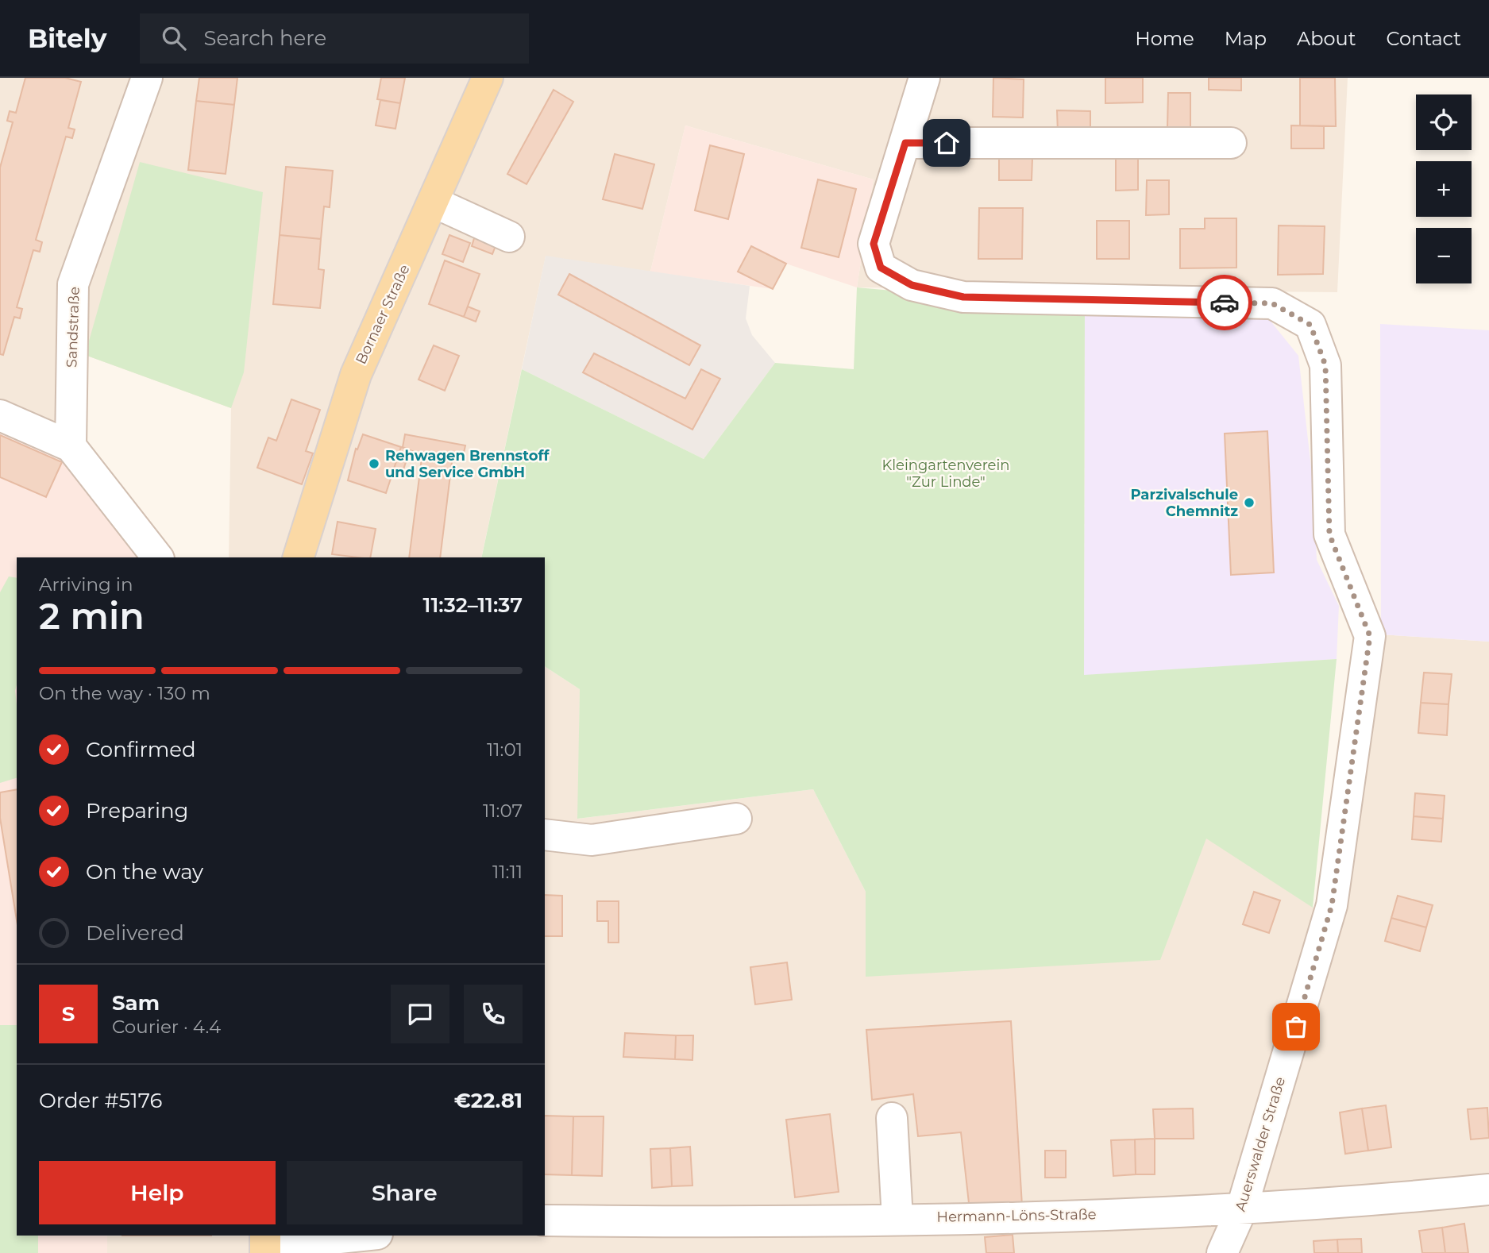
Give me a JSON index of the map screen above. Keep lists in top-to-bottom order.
{
  "streets": {
    "main road": ["Bornaer Straße"],
    "street": ["Sandstraße", "Auerswalder Straße", "Hermann-Löns-Straße"]
  },
  "crossings": [
    ["Auerswalder Straße", "Hermann-Löns-Straße"]
  ],
  "parks": ["Kleingartenverein \"Zur Linde\""],
  "places": ["Rehwagen Brennstoff und Service GmbH", "Parzivalschule Chemnitz"],
  "page": {
    "header": "Bitely",
    "search": "Search here",
    "nav": [
      "Home",
      "Map",
      "About",
      "Contact"
    ],
    "map_buttons": ["+", "−"],
    "heading": ["2 min", "Arriving in", "11:32–11:37"],
    "panel": [
      "Sam",
      "Courier · 4.4",
      "Order #5176",
      "€22.81"
    ],
    "bar": "On the way · 130 m",
    "list": [
      ["Confirmed", "11:01"],
      ["Preparing", "11:07"],
      ["On the way", "11:11"],
      "Delivered"
    ],
    "round": "S",
    "buttons": ["Help", "Share"]
  }
}
